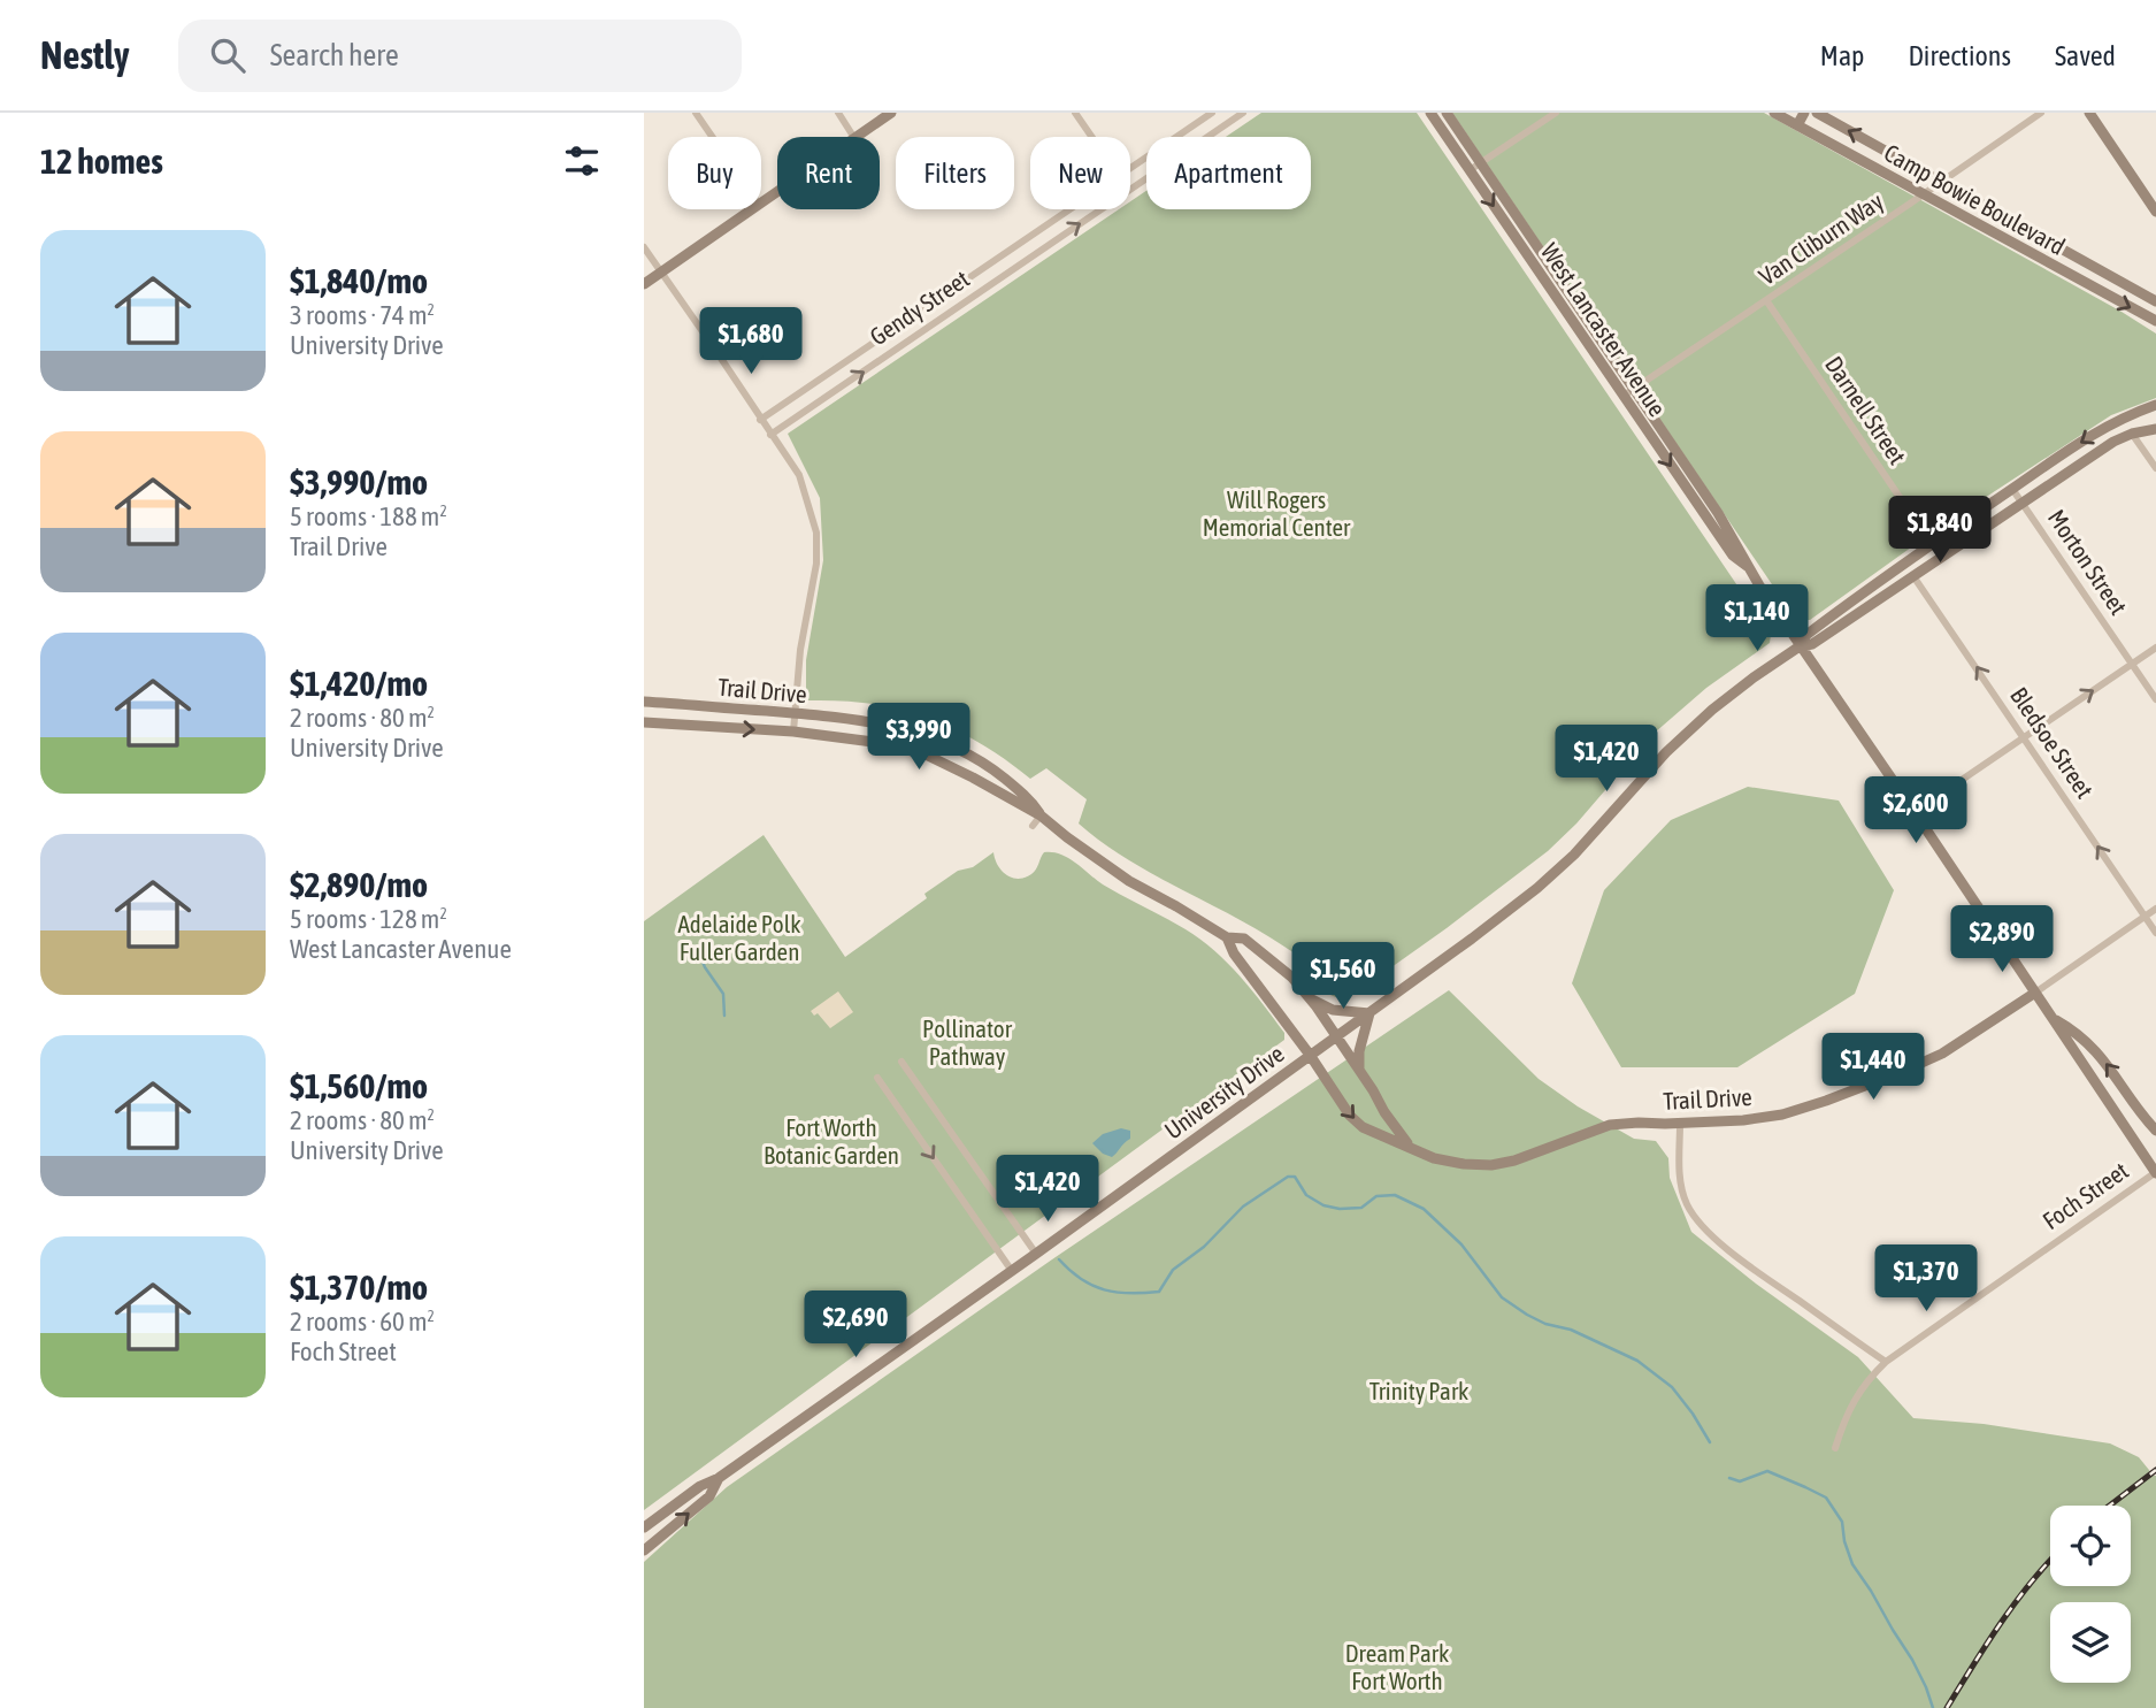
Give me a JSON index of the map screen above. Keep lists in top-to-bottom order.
{
  "streets": {
    "main road": [
      "Camp Bowie Boulevard",
      "West Lancaster Avenue",
      "Trail Drive",
      "University Drive"
    ],
    "street": [
      "Van Cliburn Way",
      "Gendy Street",
      "Darnell Street",
      "Morton Street",
      "Bledsoe Street",
      "Foch Street"
    ]
  },
  "crossings": [
    ["Camp Bowie Boulevard", "Van Cliburn Way"],
    ["Van Cliburn Way", "West Lancaster Avenue"],
    ["Van Cliburn Way", "Darnell Street"],
    ["West Lancaster Avenue", "Trail Drive"],
    ["West Lancaster Avenue", "University Drive"],
    ["West Lancaster Avenue", "Foch Street"],
    ["Darnell Street", "University Drive"],
    ["Morton Street", "University Drive"],
    ["Trail Drive", "University Drive"],
    ["Bledsoe Street", "University Drive"]
  ],
  "one_way": ["Bledsoe Street"],
  "parks": [
    "Will Rogers Memorial Center",
    "Adelaide Polk Fuller Garden",
    "Pollinator Pathway",
    "Fort Worth Botanic Garden",
    "Trinity Park",
    "Dream Park Fort Worth"
  ],
  "page": {
    "header": "Nestly",
    "search": "Search here",
    "nav": ["Map", "Directions", "Saved"],
    "heading": "12 homes",
    "chip": [
      "Buy",
      "Rent",
      "Filters",
      "New",
      "Apartment"
    ],
    "list": [
      {
        "name": "$1,840/mo",
        "note": "3 rooms · 74 m² · University Drive"
      },
      {
        "name": "$3,990/mo",
        "note": "5 rooms · 188 m² · Trail Drive"
      },
      {
        "name": "$1,420/mo",
        "note": "2 rooms · 80 m² · University Drive"
      },
      {
        "name": "$2,890/mo",
        "note": "5 rooms · 128 m² · West Lancaster Avenue"
      },
      {
        "name": "$1,560/mo",
        "note": "2 rooms · 80 m² · University Drive"
      },
      {
        "name": "$1,370/mo",
        "note": "2 rooms · 60 m² · Foch Street"
      }
    ],
    "price": [
      "$1,680",
      "$1,840",
      "$1,140",
      "$3,990",
      "$1,420",
      "$2,600",
      "$2,890",
      "$1,560",
      "$1,440",
      "$1,420",
      "$1,370",
      "$2,690"
    ]
  }
}
